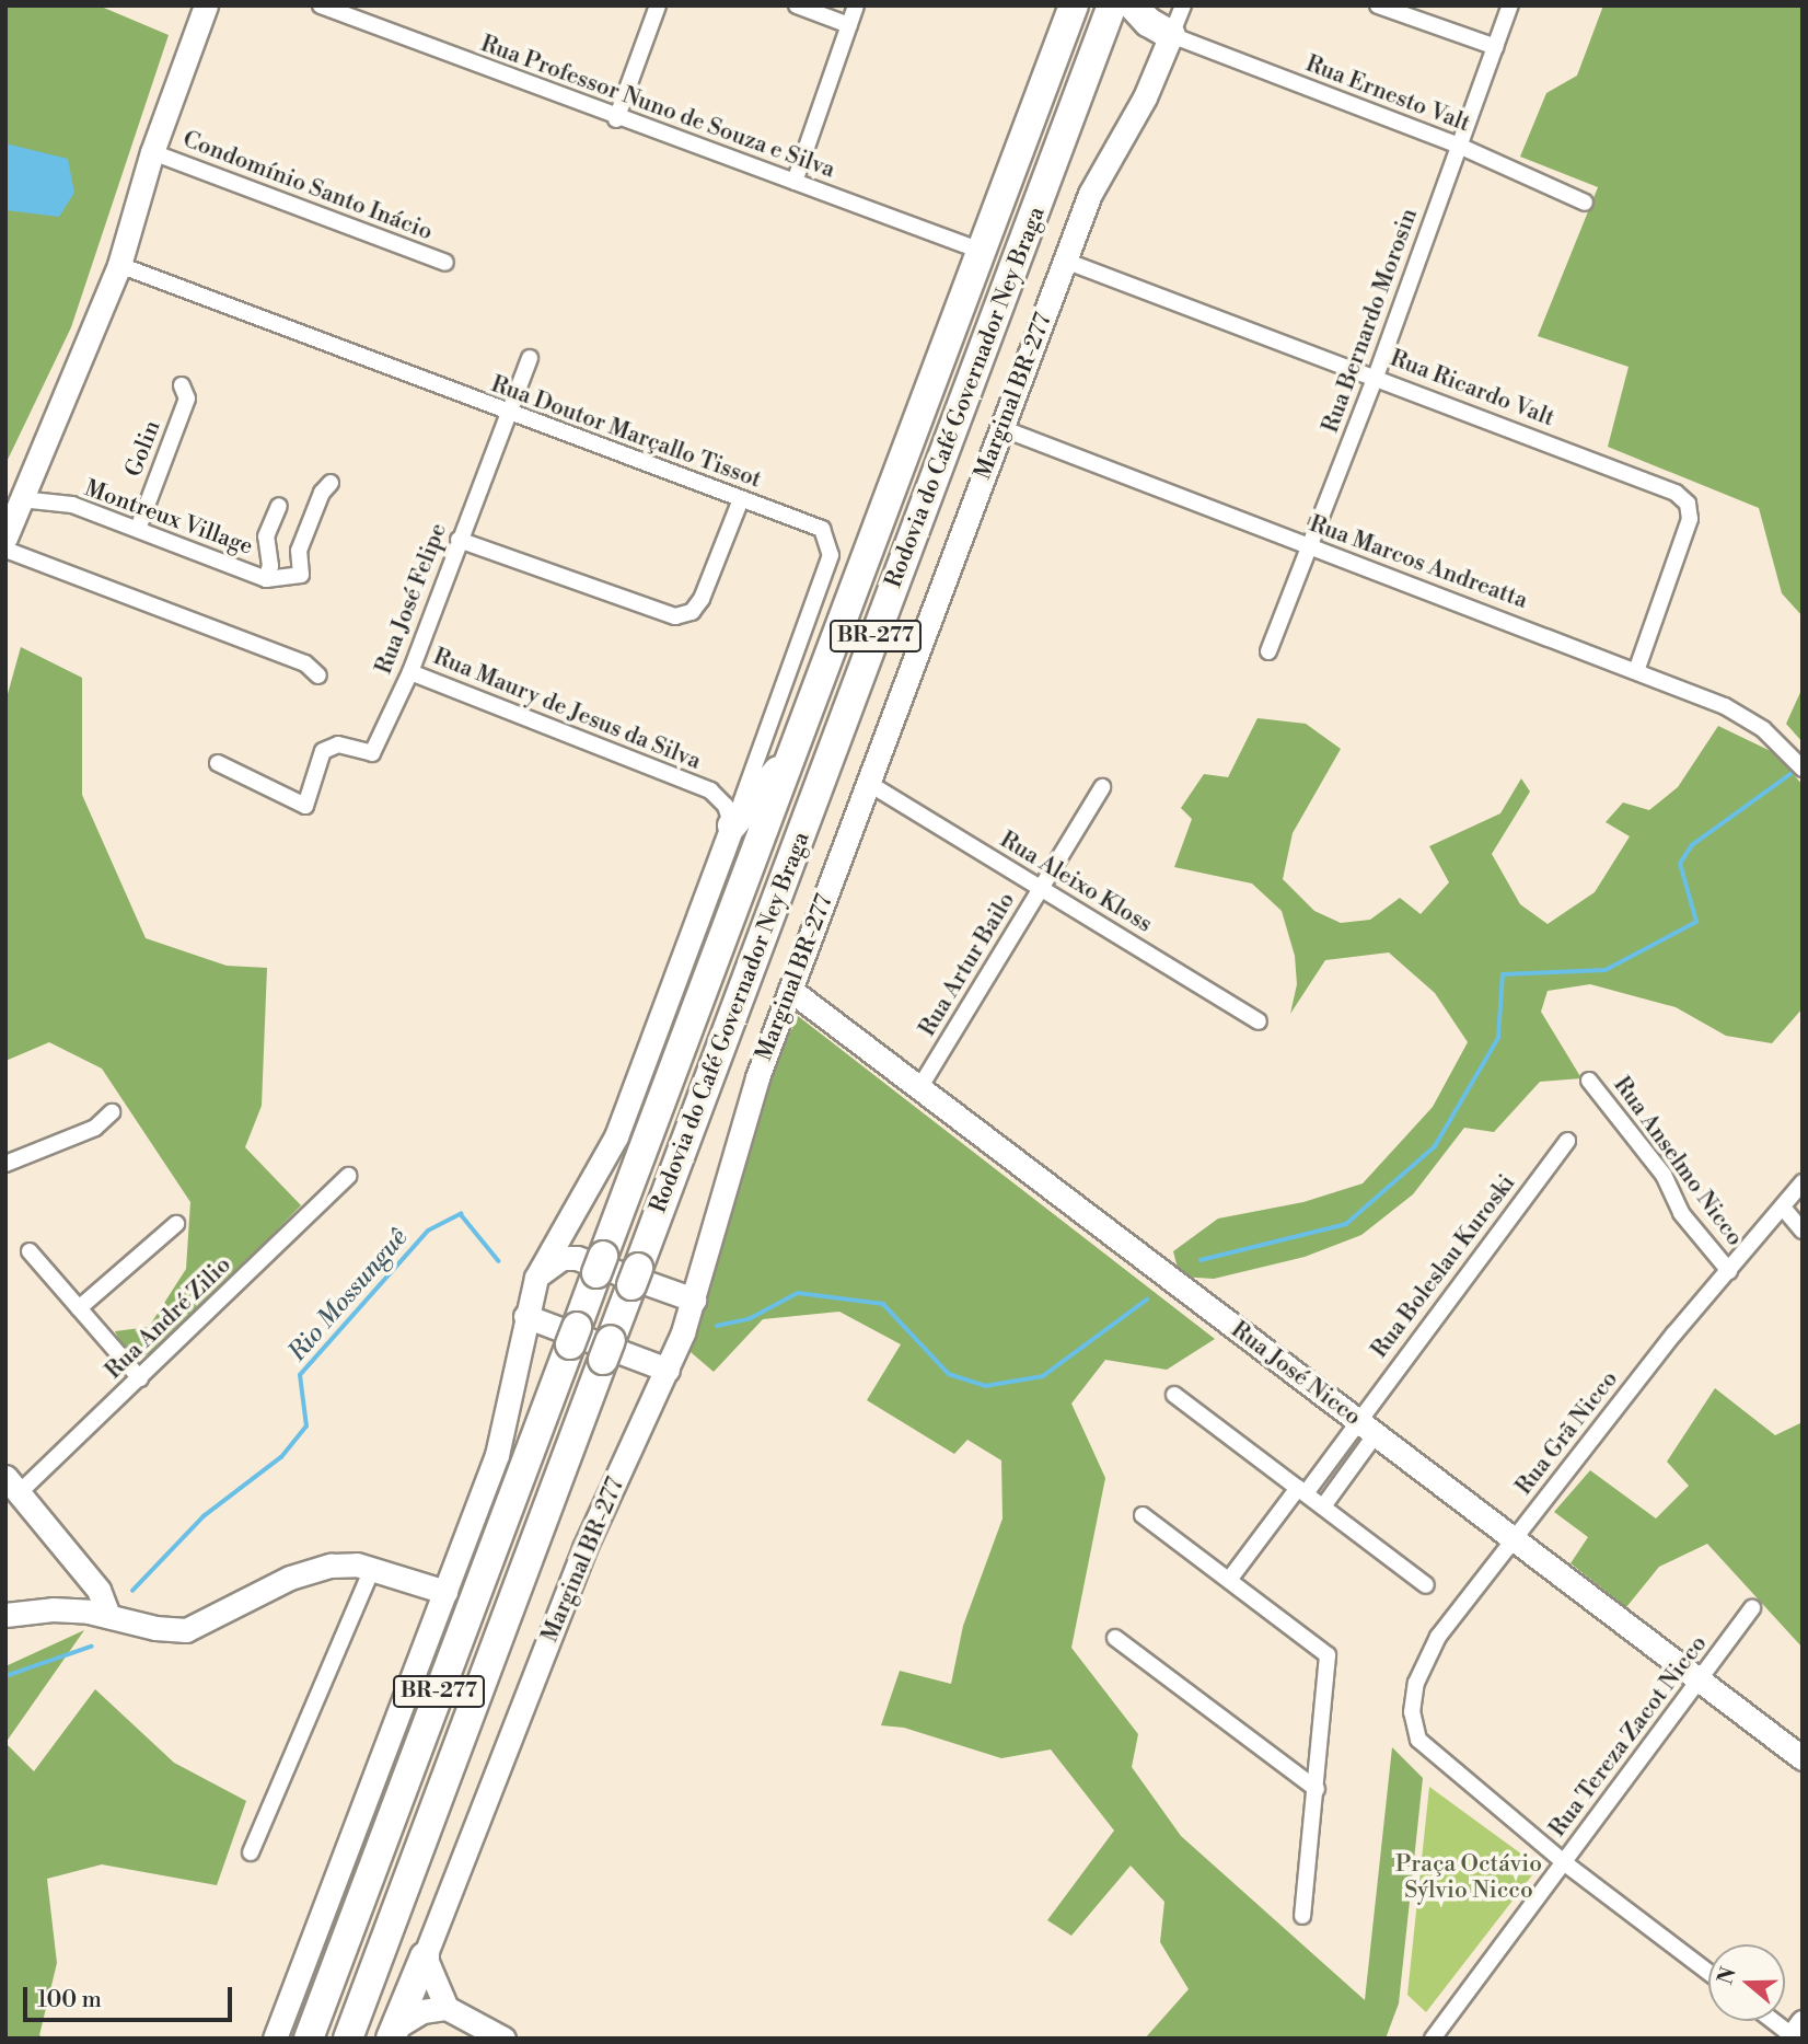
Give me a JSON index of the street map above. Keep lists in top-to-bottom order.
{
  "streets": {
    "highway": ["Rodovia do Café Governador Ney Braga", "BR-277"],
    "street": [
      "Rua Ernesto Valt",
      "Rua Professor Nuno de Souza e Silva",
      "Condomínio Santo Inácio",
      "Rua Bernardo Morosin",
      "Rua Ricardo Valt",
      "Marginal BR-277",
      "Rua Doutor Marçallo Tissot",
      "Golin",
      "Montreux Village",
      "Rua Marcos Andreatta",
      "Rua José Felipe",
      "Rua Maury de Jesus da Silva",
      "Rua Aleixo Kloss",
      "Rua Artur Bailo",
      "Rua Anselmo Nicco",
      "Rua Boleslau Kuroski",
      "Rua André Zilio",
      "Rua José Nicco",
      "Rua Grã Nicco",
      "Rua Tereza Zacot Nicco"
    ]
  },
  "crossings": [
    ["Rua Ernesto Valt", "Rua Bernardo Morosin"],
    ["Rua Ernesto Valt", "Marginal BR-277"],
    ["Rua Professor Nuno de Souza e Silva", "Rodovia do Café Governador Ney Braga"],
    ["Rua Bernardo Morosin", "Rua Ricardo Valt"],
    ["Rua Bernardo Morosin", "Rua Marcos Andreatta"],
    ["Rua Ricardo Valt", "Marginal BR-277"],
    ["Rua Ricardo Valt", "Rua Marcos Andreatta"],
    ["Marginal BR-277", "Rua Marcos Andreatta"],
    ["Marginal BR-277", "Rua Aleixo Kloss"],
    ["Marginal BR-277", "Rua José Nicco"],
    ["Rua Doutor Marçallo Tissot", "Rua José Felipe"],
    ["Rua Doutor Marçallo Tissot", "Rua Maury de Jesus da Silva"],
    ["Golin", "Montreux Village"],
    ["Rua José Felipe", "Rua Maury de Jesus da Silva"],
    ["Rua Aleixo Kloss", "Rua Artur Bailo"],
    ["Rua Artur Bailo", "Rua José Nicco"],
    ["Rua Anselmo Nicco", "Rua Grã Nicco"],
    ["Rua Boleslau Kuroski", "Rua José Nicco"],
    ["Rua José Nicco", "Rua Grã Nicco"],
    ["Rua José Nicco", "Rua Tereza Zacot Nicco"],
    ["Rua Grã Nicco", "Rua Tereza Zacot Nicco"]
  ],
  "water": ["Rio Mossunguê"],
  "parks": ["Praça Octávio Sýlvio Nicco"],
  "scale_bar": "100 m",
  "north": "left"
}
